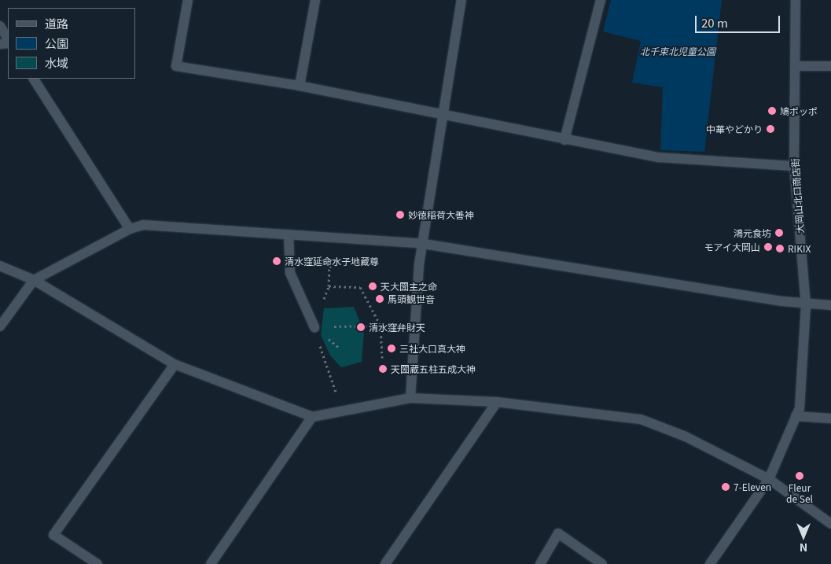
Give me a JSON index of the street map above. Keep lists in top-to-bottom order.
{
  "streets": {
    "street": ["大岡山北口商店街"]
  },
  "parks": ["北千束北児童公園"],
  "places": [
    "鳩ポッポ",
    "中華やどかり",
    "妙徳稲荷大善神",
    "鴻元食坊",
    "モアイ大岡山",
    "RIKIX",
    "清水窪延命水子地蔵尊",
    "天大圀主之命",
    "馬頭観世音",
    "清水窪弁財天",
    "三社大口真大神",
    "天圀蔵五柱五成大神",
    "Fleur de Sel",
    "7-Eleven"
  ],
  "legend": ["道路", "公園", "水域"],
  "scale_bar": "20 m",
  "north": "bottom"
}
